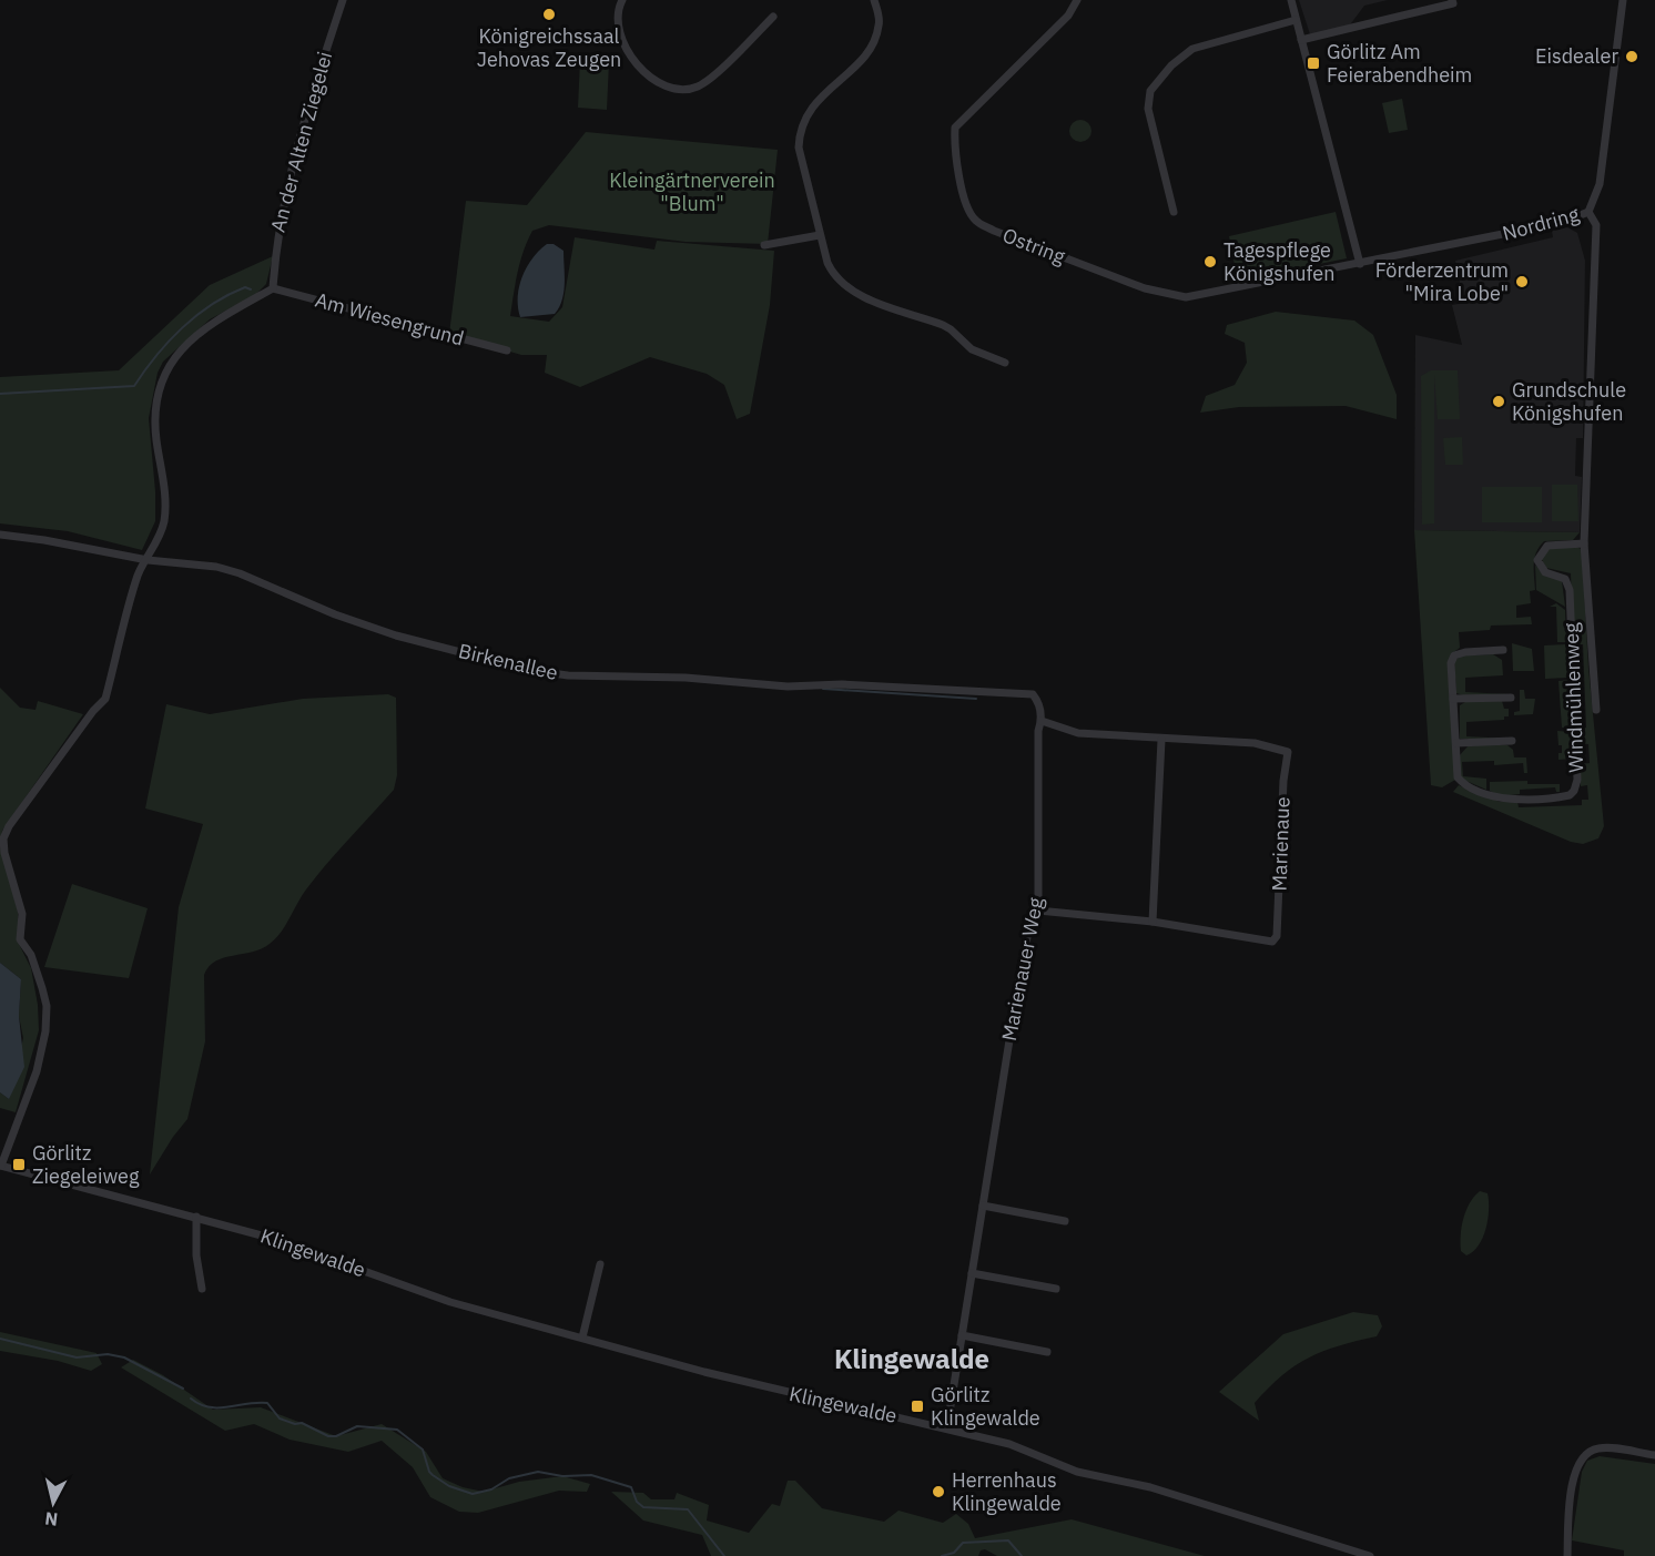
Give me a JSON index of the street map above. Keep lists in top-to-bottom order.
{
  "streets": {
    "street": [
      "An der Alten Ziegelei",
      "Nordring",
      "Ostring",
      "Am Wiesengrund",
      "Birkenallee",
      "Windmühlenweg",
      "Marienaue",
      "Marienauer Weg",
      "Klingewalde"
    ]
  },
  "crossings": [
    ["An der Alten Ziegelei", "Am Wiesengrund"],
    ["Nordring", "Ostring"],
    ["Nordring", "Windmühlenweg"],
    ["Birkenallee", "Marienauer Weg"],
    ["Marienaue", "Marienauer Weg"],
    ["Marienauer Weg", "Klingewalde"]
  ],
  "districts": ["Klingewalde"],
  "parks": ["Kleingärtnerverein \"Blum\""],
  "places": {
    "other": [
      "Königreichssaal Jehovas Zeugen",
      "Eisdealer",
      "Tagespflege Königshufen",
      "Förderzentrum \"Mira Lobe\"",
      "Grundschule Königshufen",
      "Herrenhaus Klingewalde"
    ],
    "transit": ["Görlitz Am Feierabendheim", "Görlitz Ziegeleiweg", "Görlitz Klingewalde"]
  },
  "north": "bottom"
}
